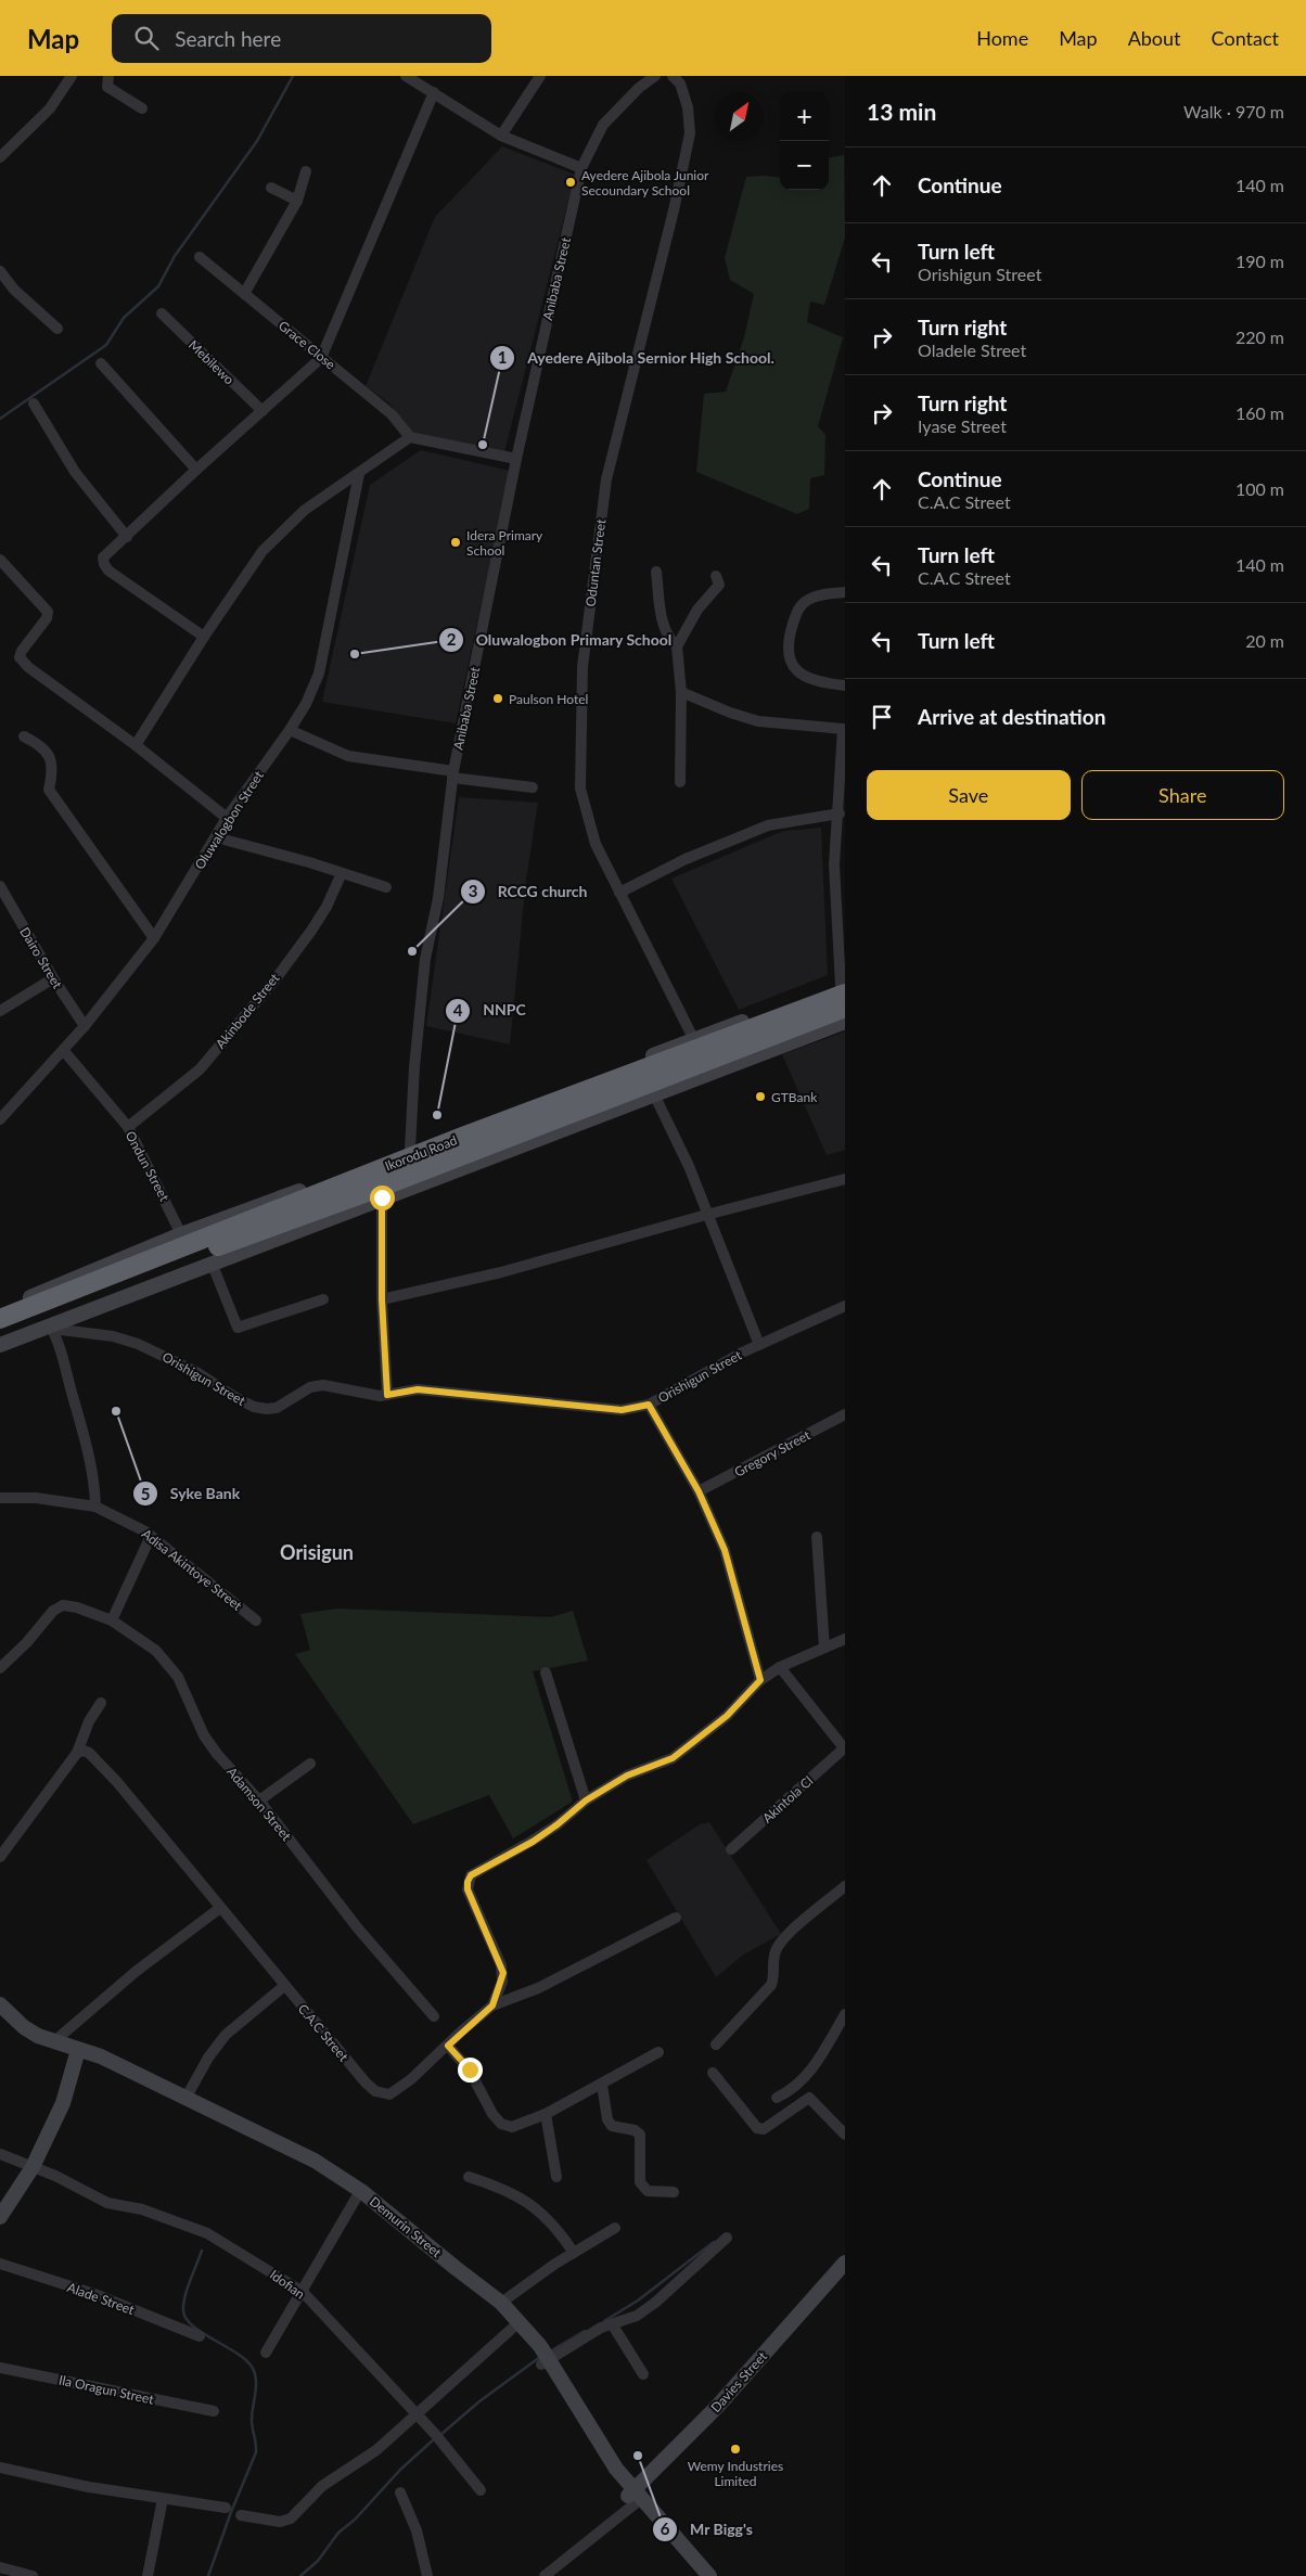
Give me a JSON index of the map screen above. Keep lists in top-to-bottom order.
{
  "streets": {
    "highway": ["Ikorodu Road"],
    "street": [
      "Anibaba Street",
      "Grace Close",
      "Mebilewo",
      "Oduntan Street",
      "Oluwalogbon Street",
      "Dairo Street",
      "Akinbode Street",
      "Ondun Street",
      "Orishigun Street",
      "Gregory Street",
      "Adisa Akintoye Street",
      "Akintola Cl",
      "Adamson Street",
      "C.A.C Street",
      "Demurin Street",
      "Idofian",
      "Alade Street",
      "Davies Street",
      "Ila Oragun Street"
    ]
  },
  "crossings": [
    ["Anibaba Street", "Ikorodu Road"],
    ["Oduntan Street", "Ikorodu Road"],
    ["Oluwalogbon Street", "Dairo Street"],
    ["Oluwalogbon Street", "Ondun Street"],
    ["Akinbode Street", "Ondun Street"],
    ["Ikorodu Road", "Ondun Street"],
    ["Ikorodu Road", "Orishigun Street"],
    ["Demurin Street", "Davies Street"]
  ],
  "districts": ["Orisigun"],
  "places": [
    "Ayedere Ajibola Junior Secoundary School",
    "Ayedere Ajibola Sernior High School.",
    "Idera Primary School",
    "Oluwalogbon Primary School",
    "Paulson Hotel",
    "RCCG church",
    "GTBank",
    "NNPC",
    "Syke Bank",
    "Wemy Industries Limited",
    "Mr Bigg's"
  ],
  "north": "top right",
  "page": {
    "header": "Map",
    "search": "Search here",
    "nav": [
      "Home",
      "Map",
      "About",
      "Contact"
    ],
    "heading": ["13 min", "Walk · 970 m"],
    "map_buttons": ["+", "−"],
    "list": [
      ["Continue", "140 m"],
      ["Turn left", "Orishigun Street", "190 m"],
      ["Turn right", "Oladele Street", "220 m"],
      ["Turn right", "Iyase Street", "160 m"],
      ["Continue", "C.A.C Street", "100 m"],
      ["Turn left", "C.A.C Street", "140 m"],
      ["Turn left", "20 m"],
      "Arrive at destination"
    ],
    "buttons": ["Save", "Share"]
  }
}
